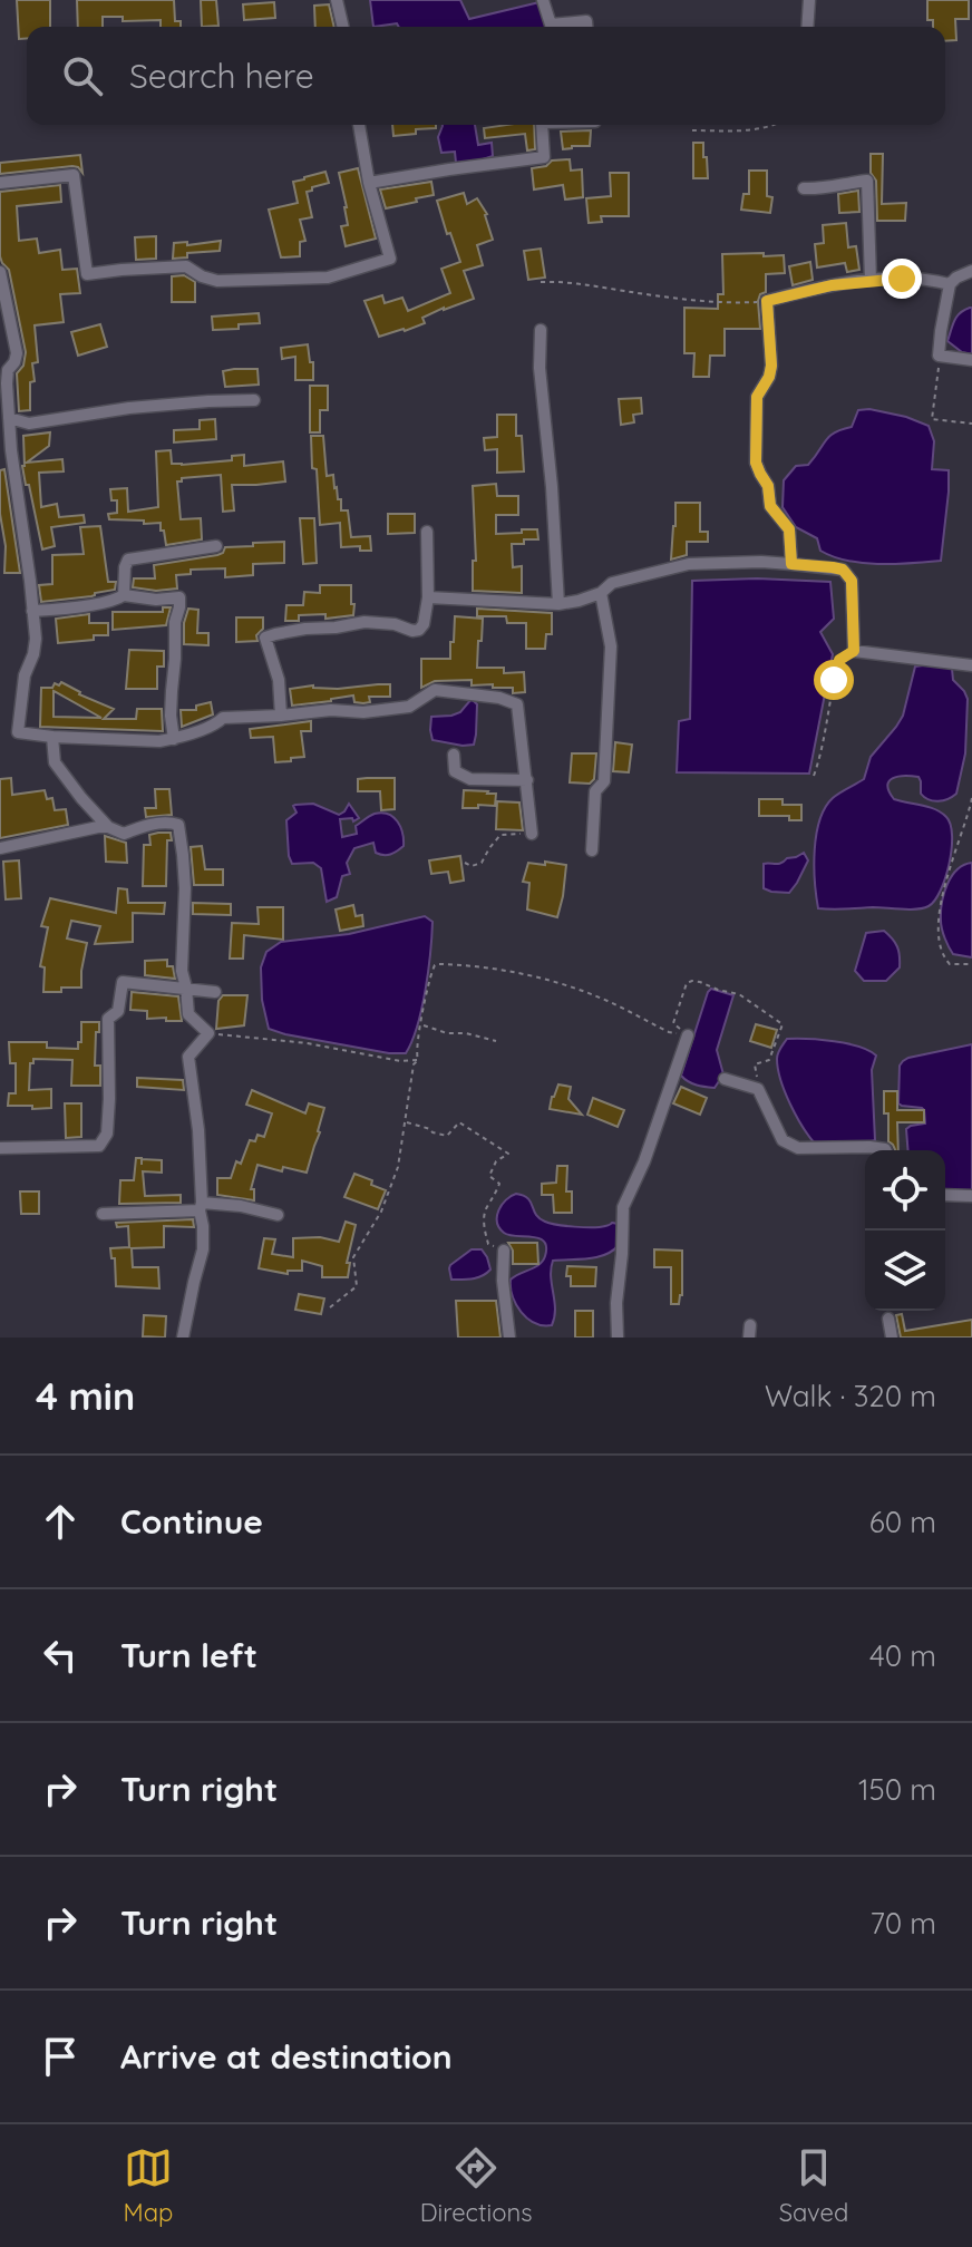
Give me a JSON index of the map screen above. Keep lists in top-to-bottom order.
{
  "page": {
    "search": "Search here",
    "heading": ["4 min", "Walk · 320 m"],
    "list": [
      ["Continue", "60 m"],
      ["Turn left", "40 m"],
      ["Turn right", "150 m"],
      ["Turn right", "70 m"],
      "Arrive at destination"
    ],
    "nav": ["Map", "Directions", "Saved"]
  }
}
